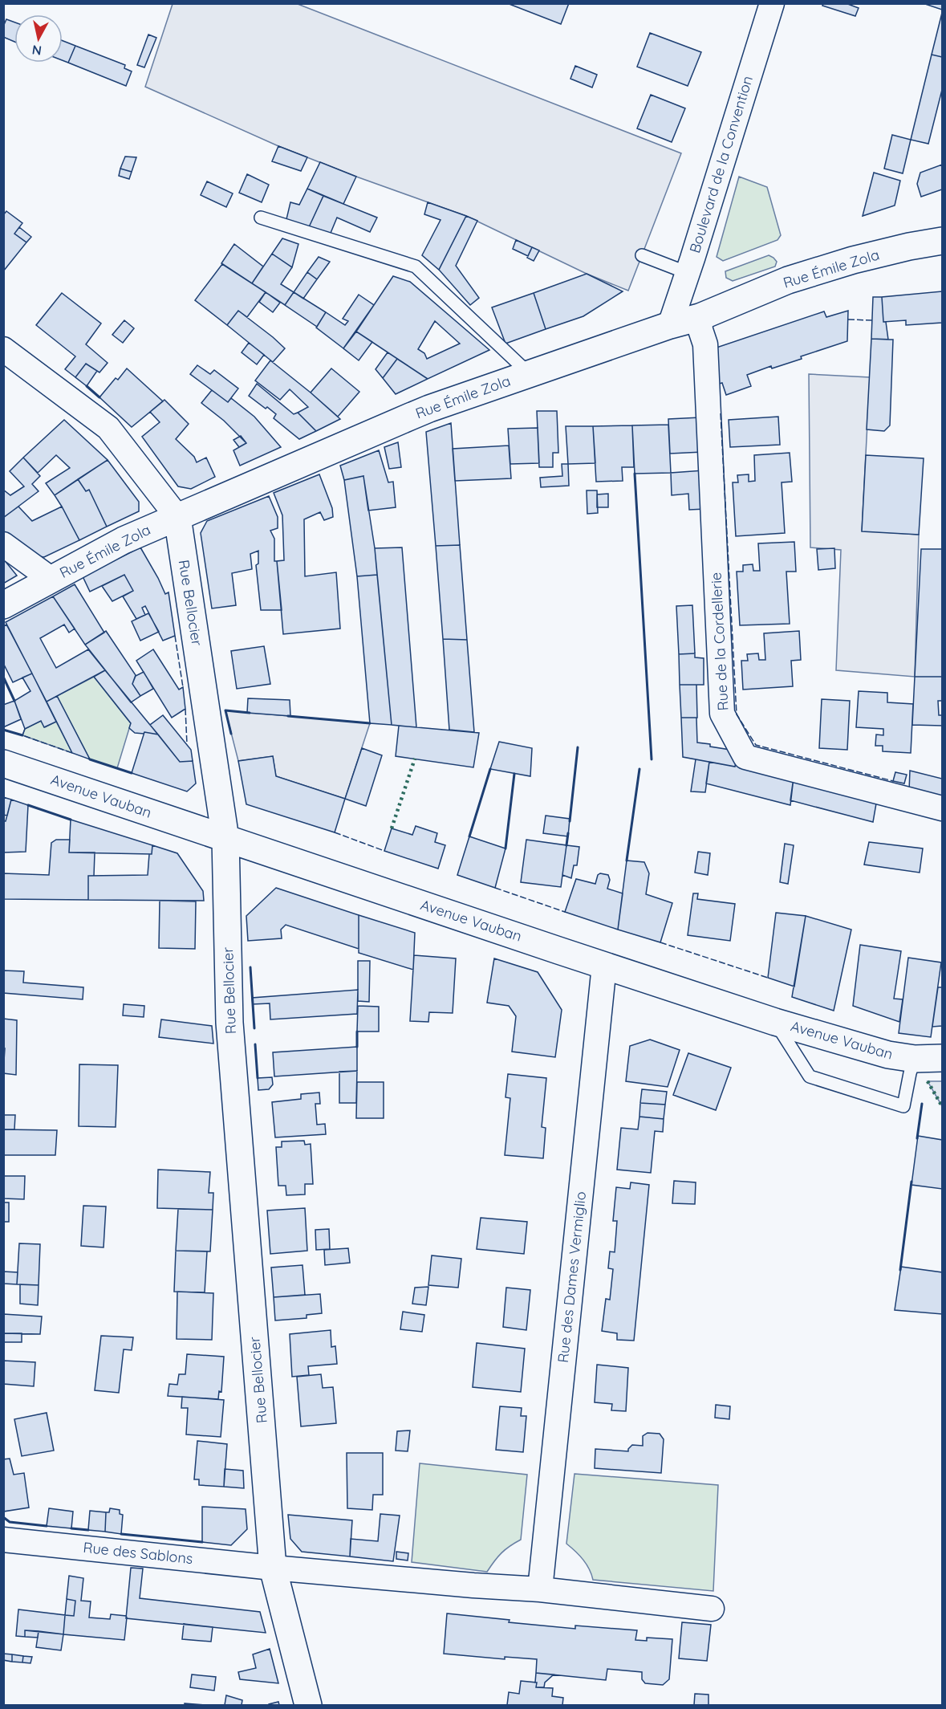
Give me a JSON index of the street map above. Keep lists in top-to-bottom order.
{
  "streets": {
    "main road": ["Rue Émile Zola", "Rue Bellocier", "Avenue Vauban"],
    "street": [
      "Boulevard de la Convention",
      "Rue de la Cordellerie",
      "Rue des Dames Vermiglio",
      "Rue des Sablons"
    ]
  },
  "crossings": [
    ["Boulevard de la Convention", "Rue Émile Zola"],
    ["Rue Émile Zola", "Rue Bellocier"],
    ["Rue Émile Zola", "Rue de la Cordellerie"],
    ["Rue Bellocier", "Avenue Vauban"],
    ["Rue Bellocier", "Rue des Sablons"],
    ["Avenue Vauban", "Rue des Dames Vermiglio"]
  ],
  "north": "bottom"
}
